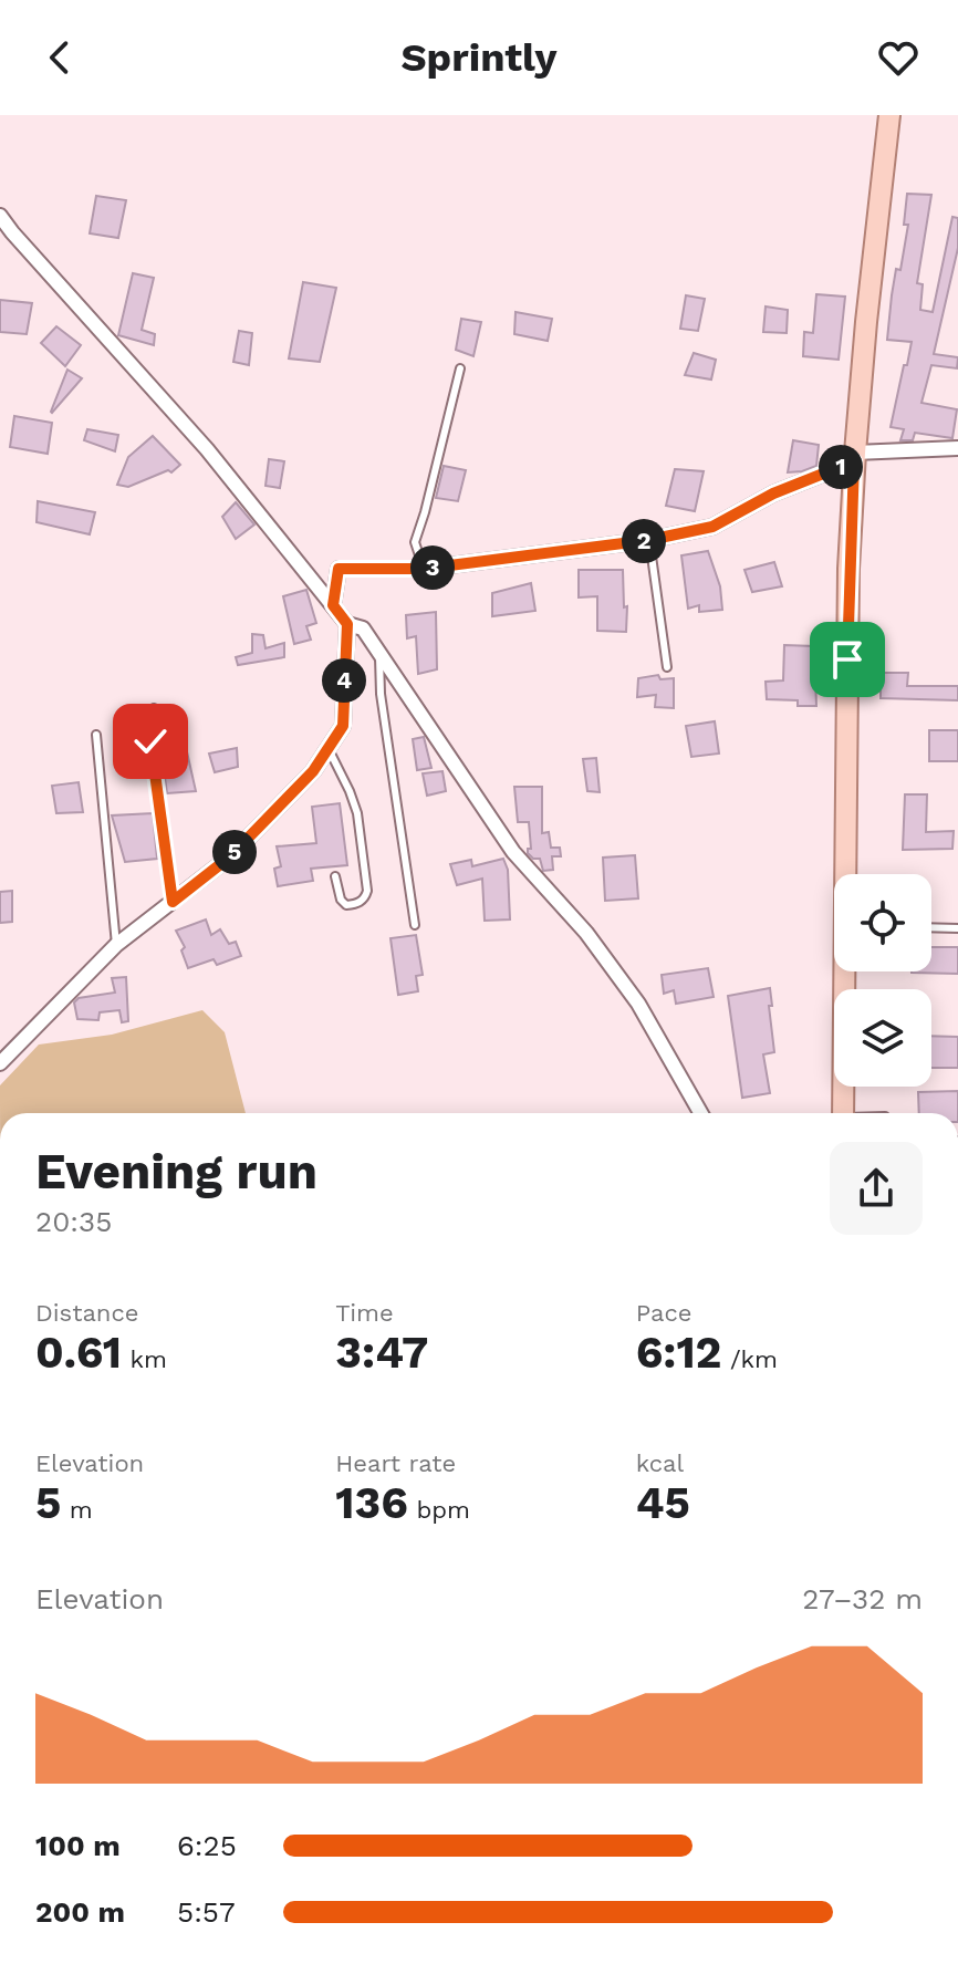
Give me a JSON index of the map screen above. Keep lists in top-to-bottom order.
{
  "page": {
    "header": "Sprintly",
    "pins": [
      "1",
      "2",
      "3",
      "4",
      "5"
    ],
    "heading": ["Evening run", "20:35"],
    "stats": [
      ["Distance", "0.61 km"],
      ["Time", "3:47"],
      ["Pace", "6:12 /km"],
      ["Elevation", "5 m"],
      ["Heart rate", "136 bpm"],
      ["kcal", "45"]
    ],
    "chart": ["Elevation", "27–32 m"],
    "list": [
      {
        "name": "100 m",
        "note": "6:25"
      },
      {
        "name": "200 m",
        "note": "5:57"
      }
    ]
  }
}
